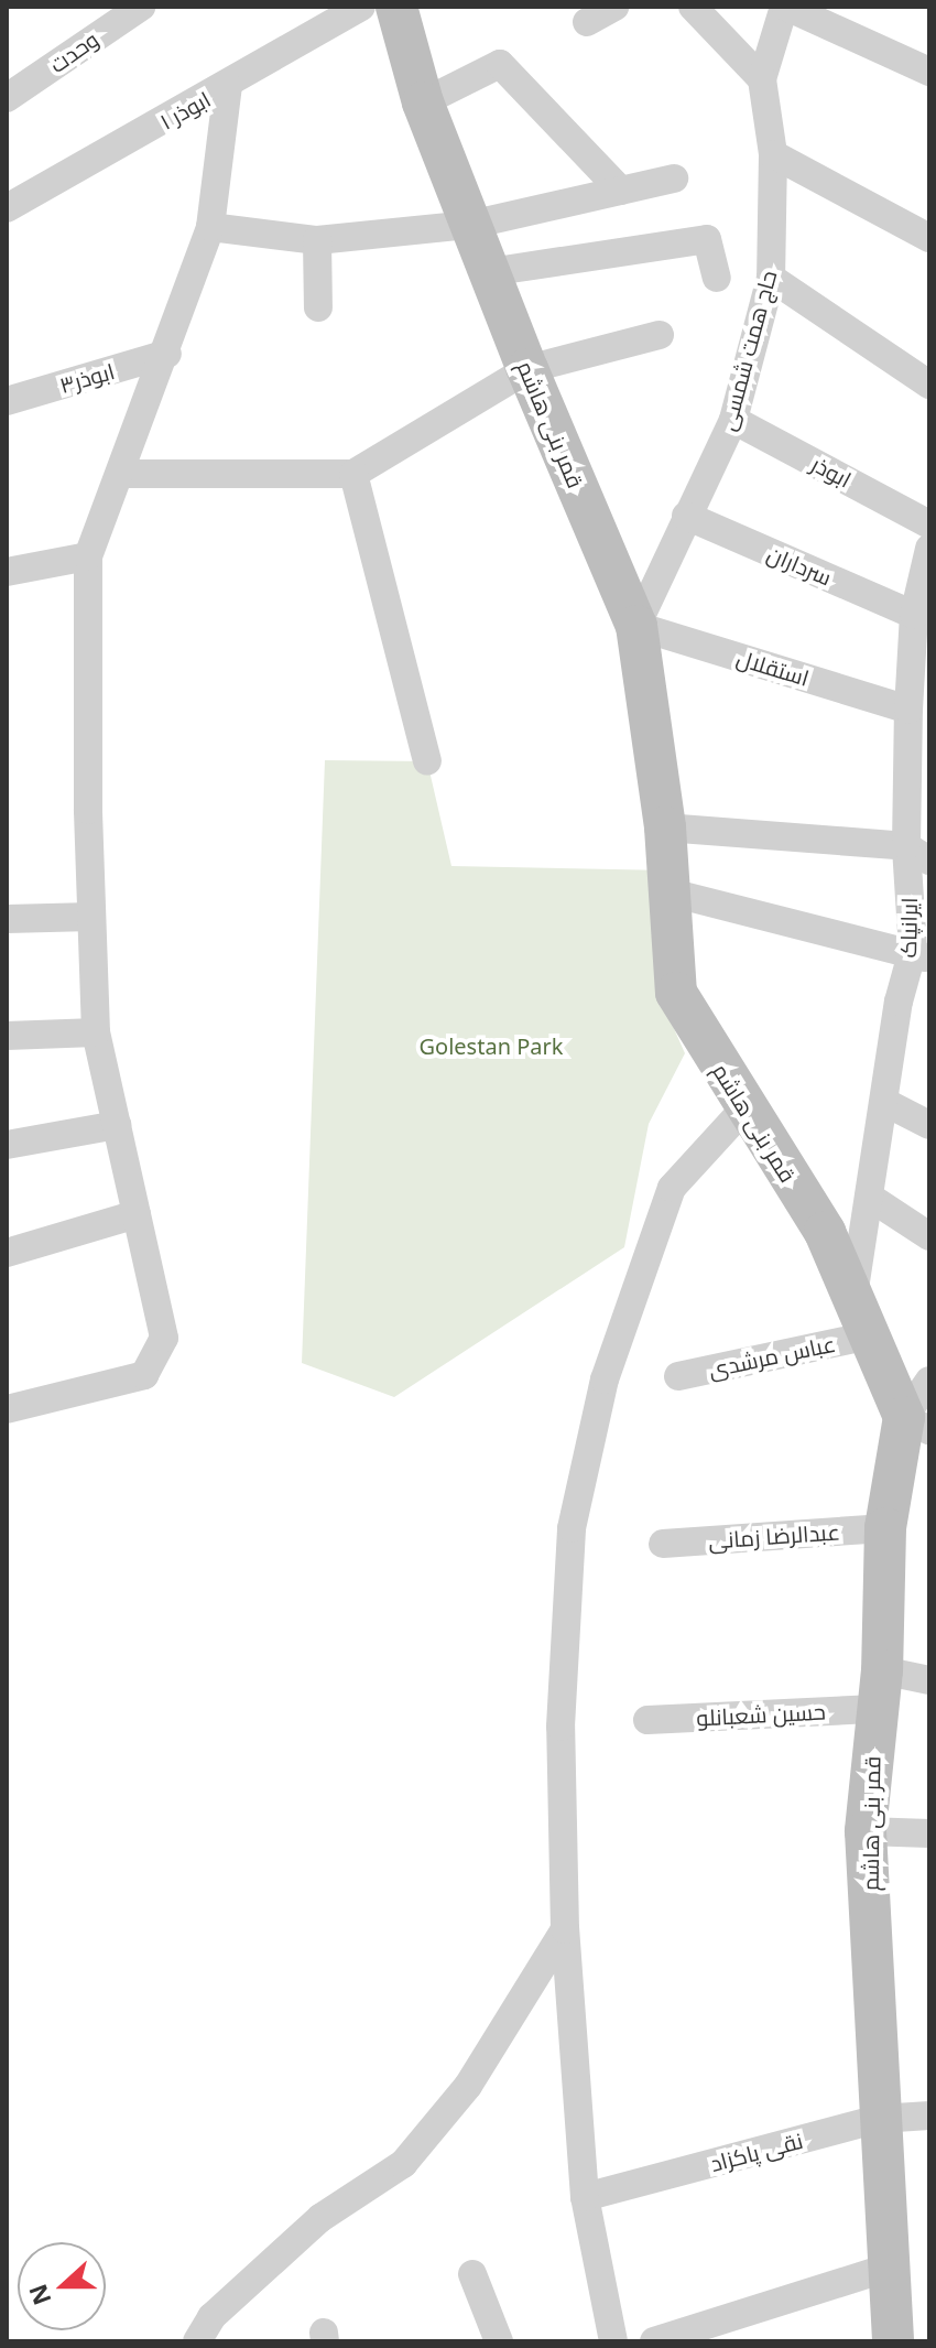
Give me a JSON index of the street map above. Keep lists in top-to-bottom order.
{
  "streets": {
    "street": [
      "وحدت",
      "ابوذر ۱",
      "حاج همت شمسی",
      "ابوذر۳",
      "قمر بنی هاشم",
      "ابوذر",
      "سرداران",
      "استقلال",
      "ایرانپاک",
      "عباس مرشدی",
      "عبدالرضا زمانی",
      "حسین شعبانلو",
      "نقی پاکزاد"
    ]
  },
  "crossings": [
    ["حاج همت شمسی", "قمر بنی هاشم"],
    ["حاج همت شمسی", "ابوذر"],
    ["حاج همت شمسی", "سرداران"],
    ["حاج همت شمسی", "استقلال"],
    ["قمر بنی هاشم", "استقلال"],
    ["قمر بنی هاشم", "ایرانپاک"],
    ["قمر بنی هاشم", "عباس مرشدی"],
    ["قمر بنی هاشم", "عبدالرضا زمانی"],
    ["قمر بنی هاشم", "حسین شعبانلو"],
    ["قمر بنی هاشم", "نقی پاکزاد"],
    ["سرداران", "ایرانپاک"],
    ["استقلال", "ایرانپاک"],
    ["ایرانپاک", "عباس مرشدی"]
  ],
  "parks": ["Golestan Park"],
  "north": "left"
}
